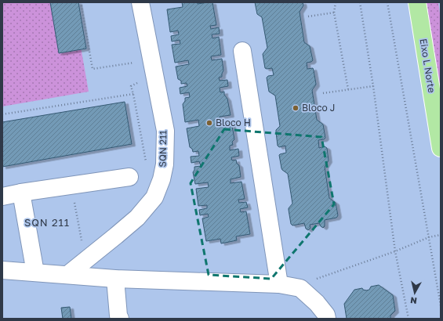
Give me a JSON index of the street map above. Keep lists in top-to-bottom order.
{
  "streets": {
    "main road": ["Eixo L Norte"],
    "street": ["SQN 211"]
  },
  "districts": ["SQN 211"],
  "places": ["Bloco J", "Bloco H"],
  "north": "bottom"
}
